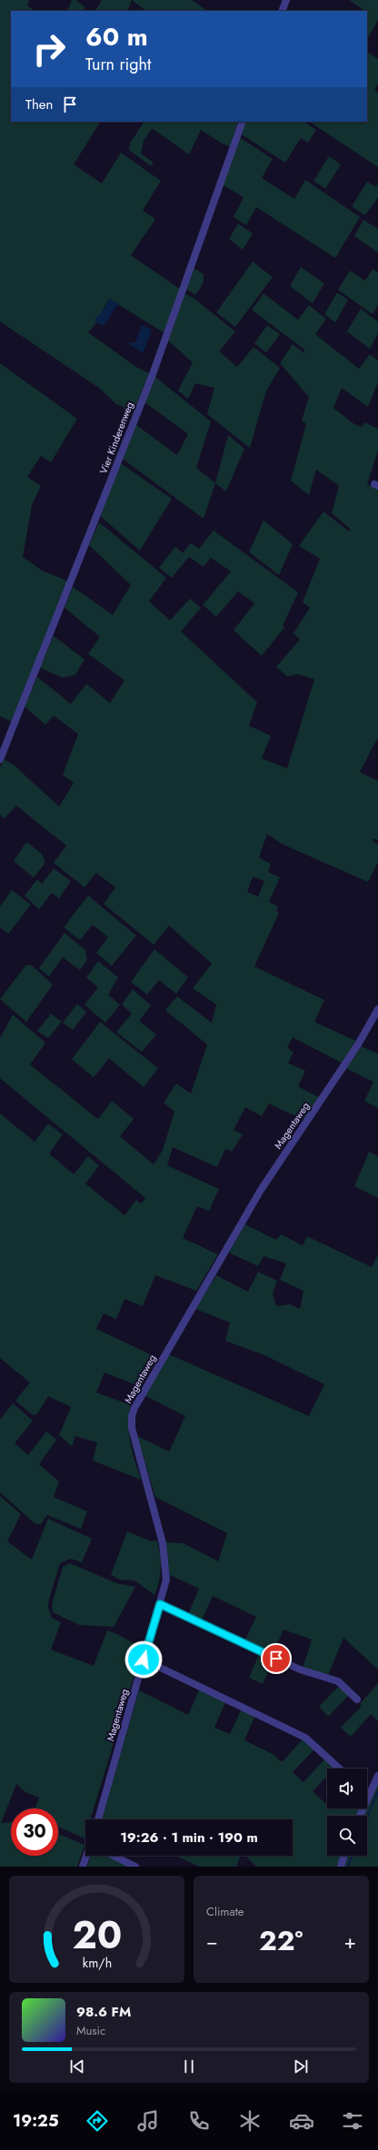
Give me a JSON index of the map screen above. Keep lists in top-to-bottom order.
{
  "streets": {
    "street": ["Vier Kinderenweg", "Magentaweg"]
  },
  "page": {
    "turn": ["60 m", "Turn right"],
    "then": "Then",
    "limit": "30",
    "trip": "19:26 · 1 min · 190 m",
    "tile": "Climate",
    "heat": ["−", "22°", "+"],
    "song": ["98.6 FM", "Music"],
    "tabs": "19:25",
    "gauge": ["20", "km/h"]
  }
}
